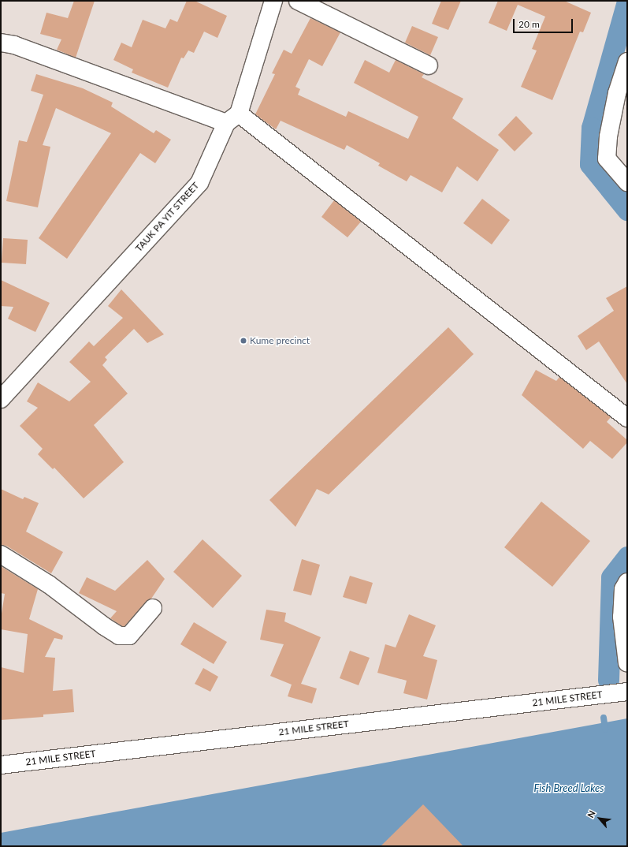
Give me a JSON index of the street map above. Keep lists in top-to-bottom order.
{
  "streets": {
    "street": ["TAUK PA YIT STREET", "21 MILE STREET"]
  },
  "water": ["Fish Breed Lakes"],
  "places": ["Kume precinct"],
  "scale_bar": "20 m",
  "north": "top left"
}
